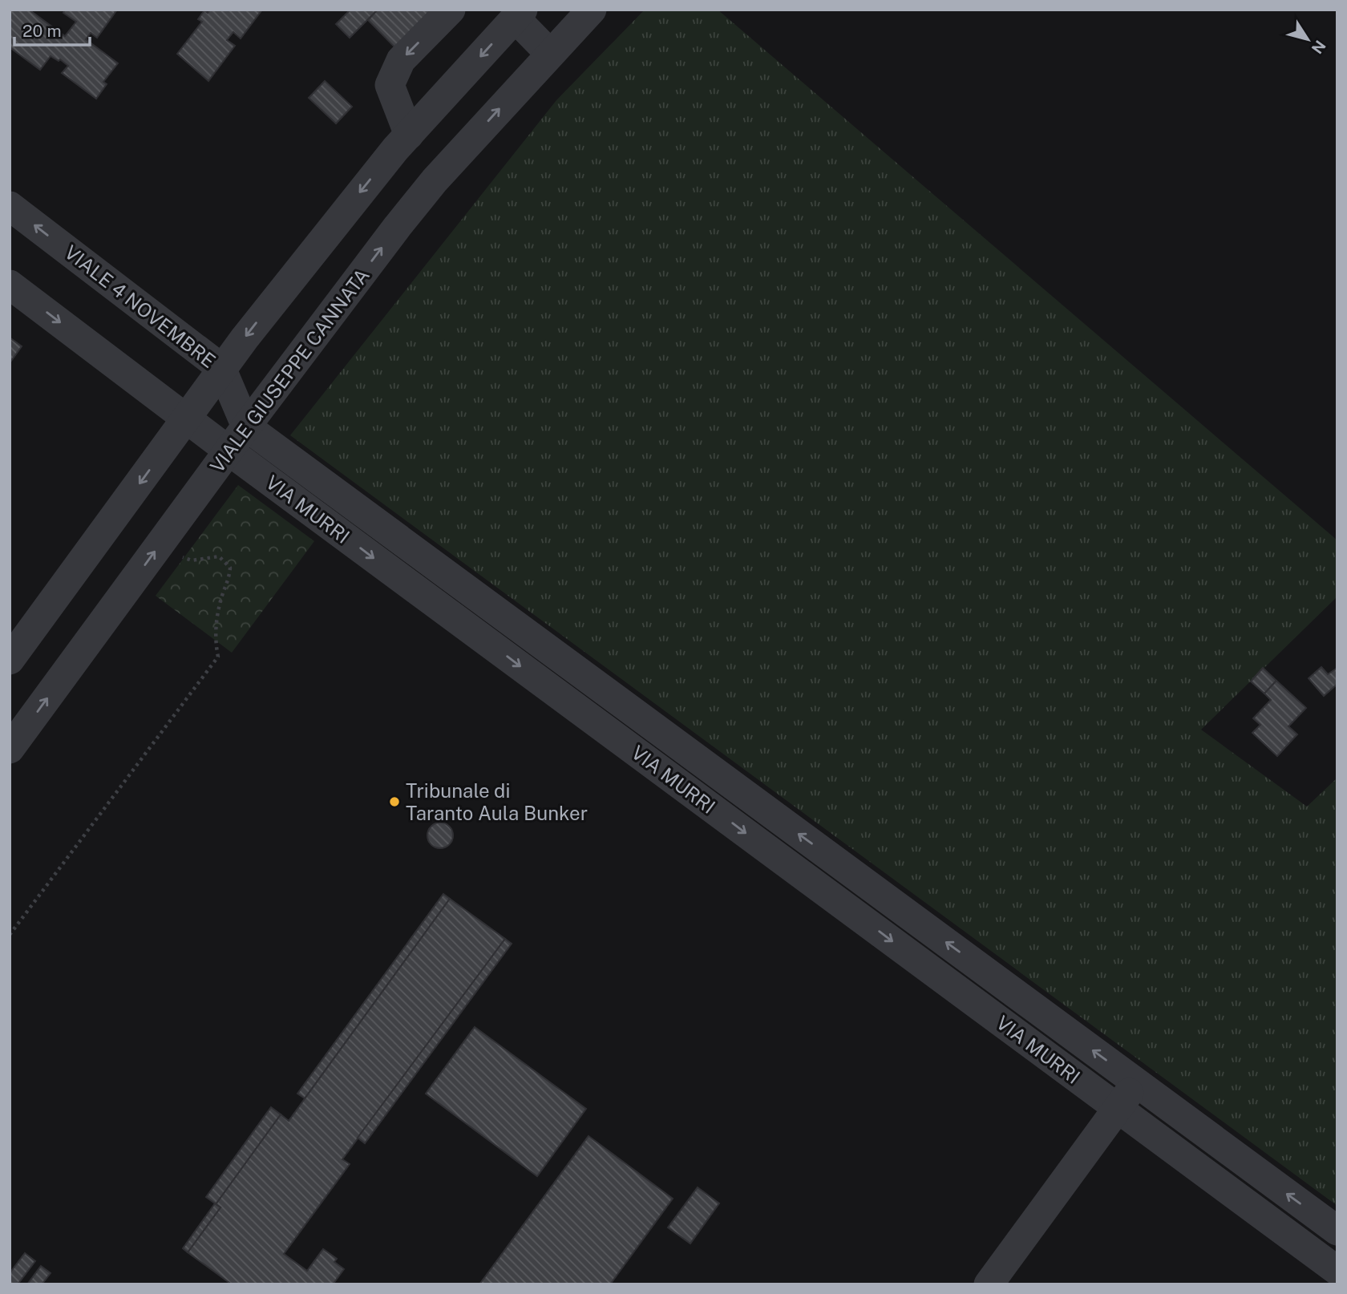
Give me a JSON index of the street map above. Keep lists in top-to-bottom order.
{
  "streets": {
    "street": ["VIALE 4 NOVEMBRE", "VIALE GIUSEPPE CANNATA", "VIA MURRI"]
  },
  "crossings": [
    ["VIALE 4 NOVEMBRE", "VIALE GIUSEPPE CANNATA"],
    ["VIALE 4 NOVEMBRE", "VIA MURRI"],
    ["VIALE GIUSEPPE CANNATA", "VIA MURRI"]
  ],
  "places": ["Tribunale di Taranto Aula Bunker"],
  "scale_bar": "20 m",
  "north": "bottom right"
}
